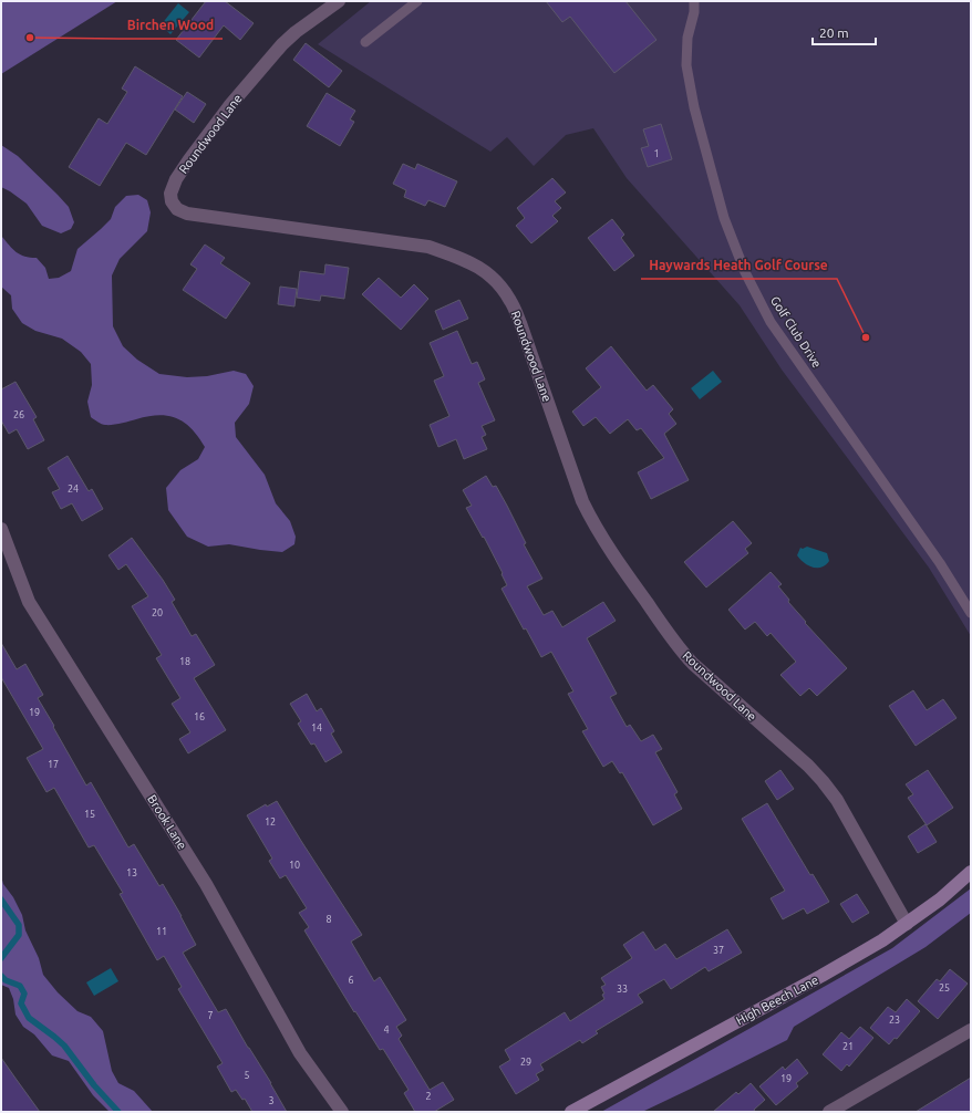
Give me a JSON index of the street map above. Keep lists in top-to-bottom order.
{
  "streets": {
    "street": ["Roundwood Lane", "Brook Lane", "High Beech Lane"],
    "lane": ["Golf Club Drive"]
  },
  "crossings": [
    ["Roundwood Lane", "High Beech Lane"]
  ],
  "places": ["Birchen Wood", "Haywards Heath Golf Course"],
  "house_numbers": [
    "1",
    "26",
    "24",
    "20",
    "18",
    "19",
    "16",
    "14",
    "17",
    "15",
    "12",
    "10",
    "13",
    "8",
    "11",
    "37",
    "6",
    "25",
    "33",
    "7",
    "23",
    "4",
    "21",
    "29",
    "5",
    "19",
    "2",
    "3"
  ],
  "scale_bar": "20 m"
}
